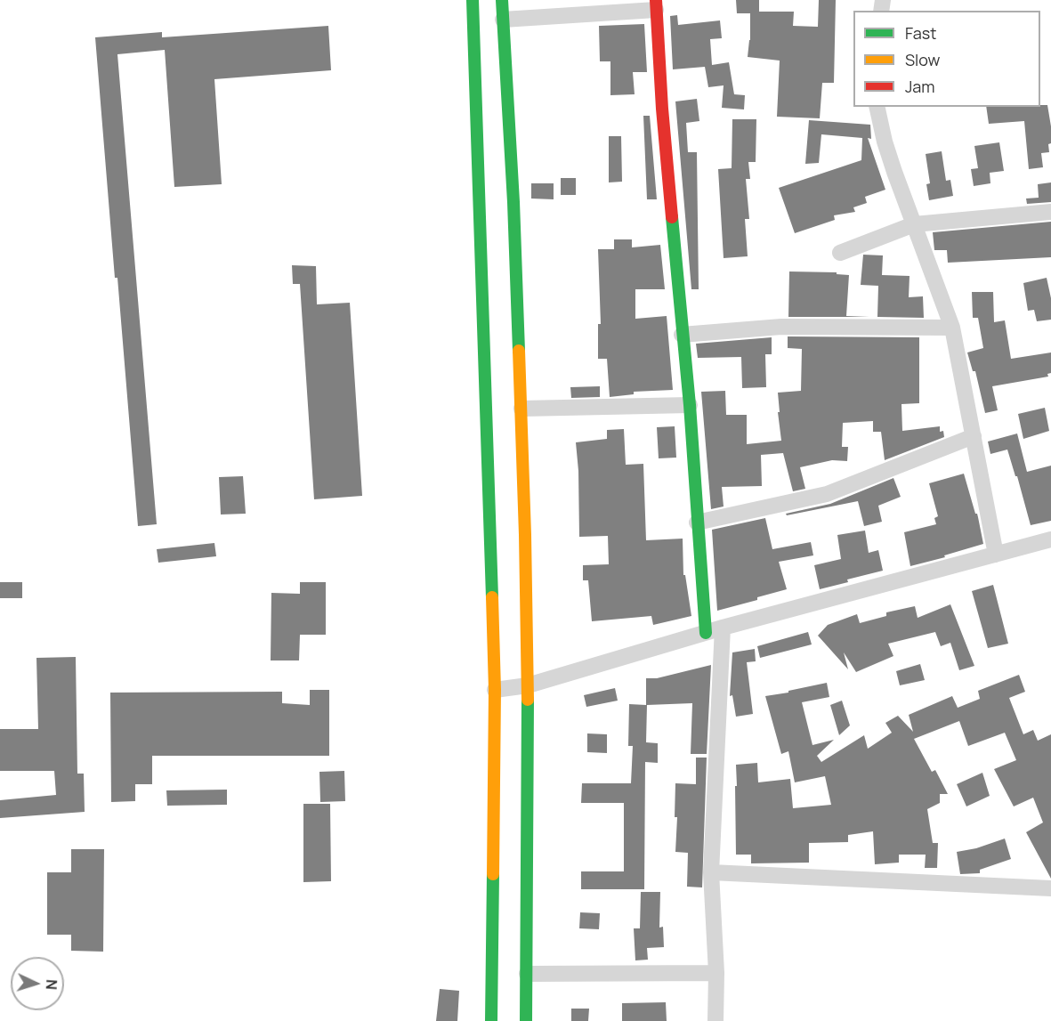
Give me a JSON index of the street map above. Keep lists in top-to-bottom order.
{
  "legend": ["Fast", "Slow", "Jam"],
  "north": "right"
}
